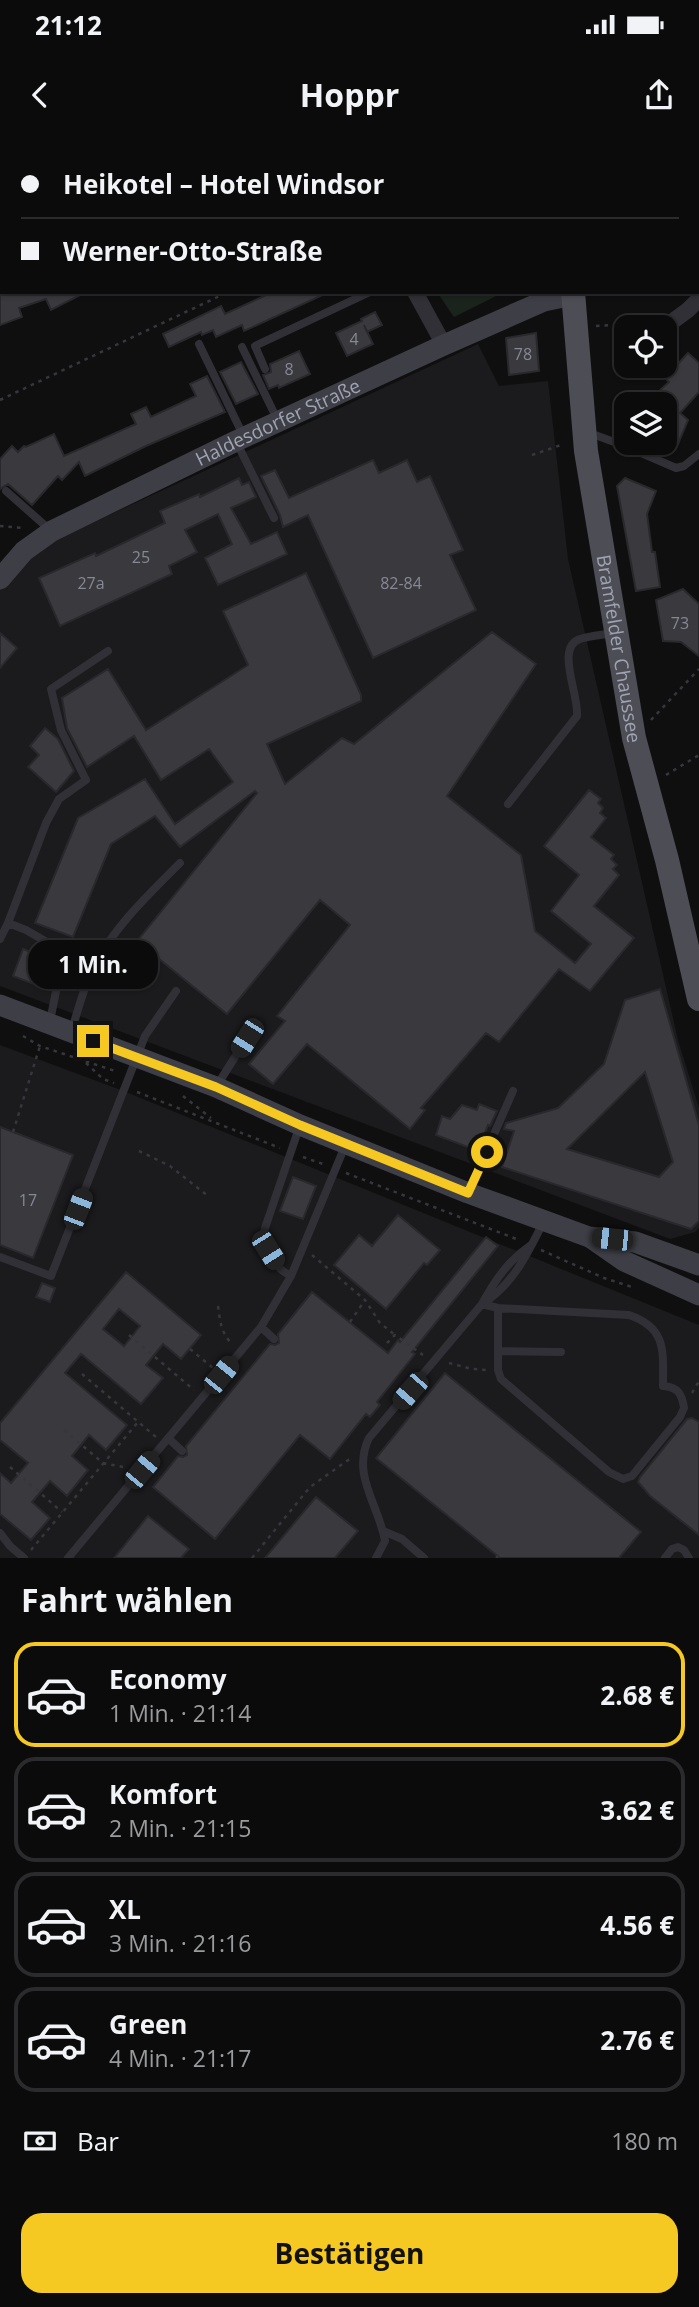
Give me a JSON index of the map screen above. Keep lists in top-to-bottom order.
{
  "streets": {
    "main road": ["Haldesdorfer Straße", "Bramfelder Chaussee"]
  },
  "crossings": [
    ["Haldesdorfer Straße", "Bramfelder Chaussee"]
  ],
  "house_numbers": [
    "4",
    "78",
    "8",
    "25",
    "27a",
    "82-84",
    "73",
    "17"
  ],
  "page": {
    "status": "21:12",
    "header": "Hoppr",
    "banner": ["Heikotel – Hotel Windsor", "Werner-Otto-Straße"],
    "bubble": "1 Min.",
    "heading": "Fahrt wählen",
    "list": [
      {
        "name": "Economy",
        "note": "1 Min. · 21:14",
        "value": "2.68 €"
      },
      {
        "name": "Komfort",
        "note": "2 Min. · 21:15",
        "value": "3.62 €"
      },
      {
        "name": "XL",
        "note": "3 Min. · 21:16",
        "value": "4.56 €"
      },
      {
        "name": "Green",
        "note": "4 Min. · 21:17",
        "value": "2.76 €"
      }
    ],
    "pay": ["Bar", "180 m"],
    "buttons": "Bestätigen"
  }
}
